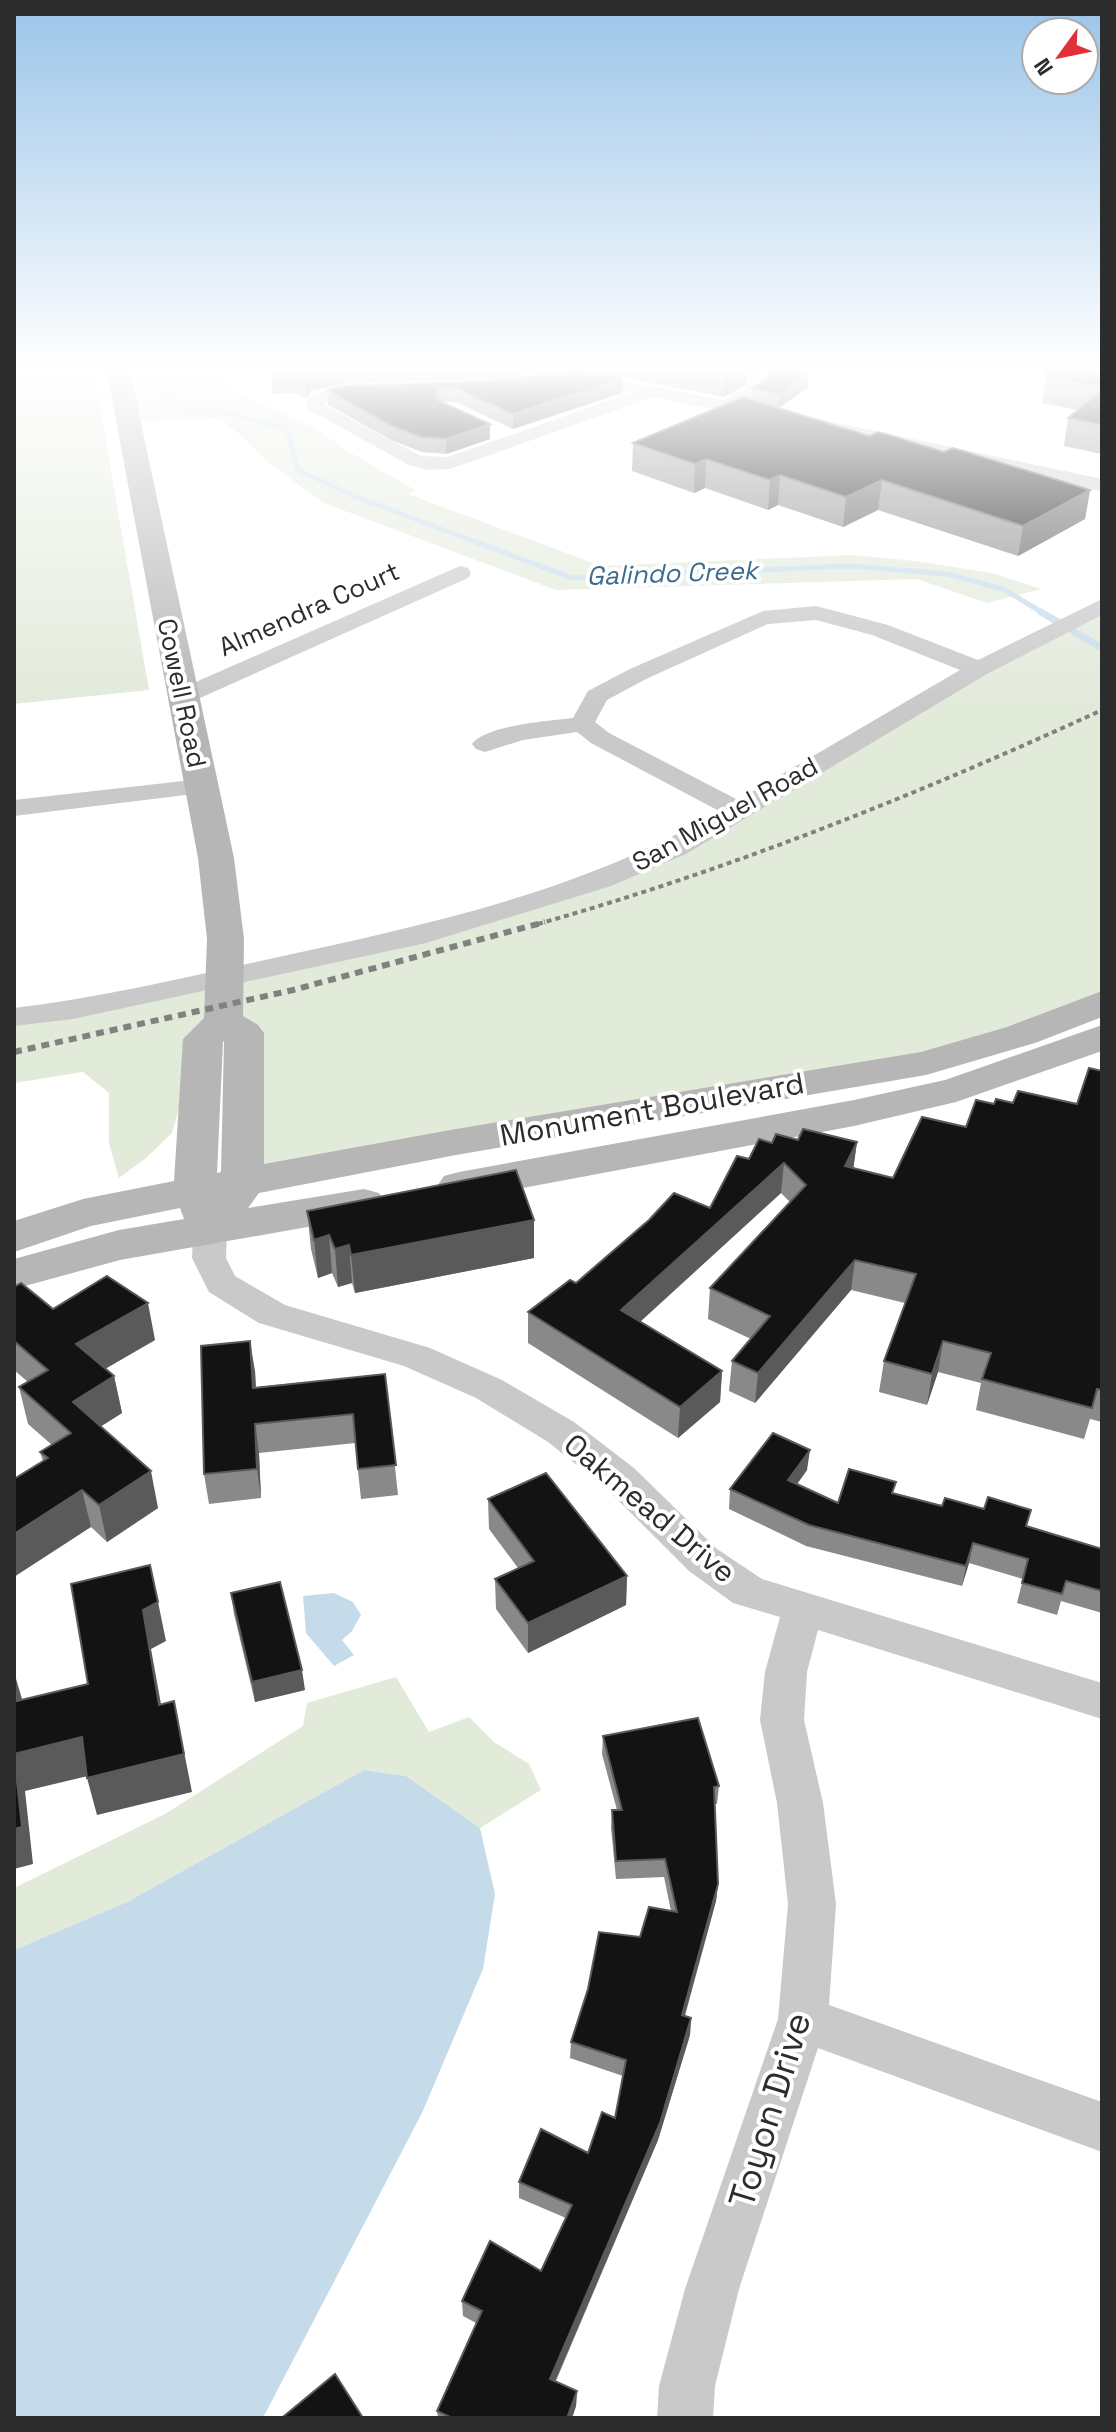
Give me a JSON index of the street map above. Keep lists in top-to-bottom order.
{
  "streets": {
    "street": [
      "Almendra Court",
      "Cowell Road",
      "San Miguel Road",
      "Monument Boulevard",
      "Oakmead Drive",
      "Toyon Drive"
    ]
  },
  "crossings": [
    ["Almendra Court", "Cowell Road"],
    ["Cowell Road", "San Miguel Road"],
    ["Cowell Road", "Monument Boulevard"],
    ["Cowell Road", "Oakmead Drive"],
    ["Monument Boulevard", "Oakmead Drive"],
    ["Oakmead Drive", "Toyon Drive"]
  ],
  "water": ["Galindo Creek"],
  "north": "bottom left"
}
